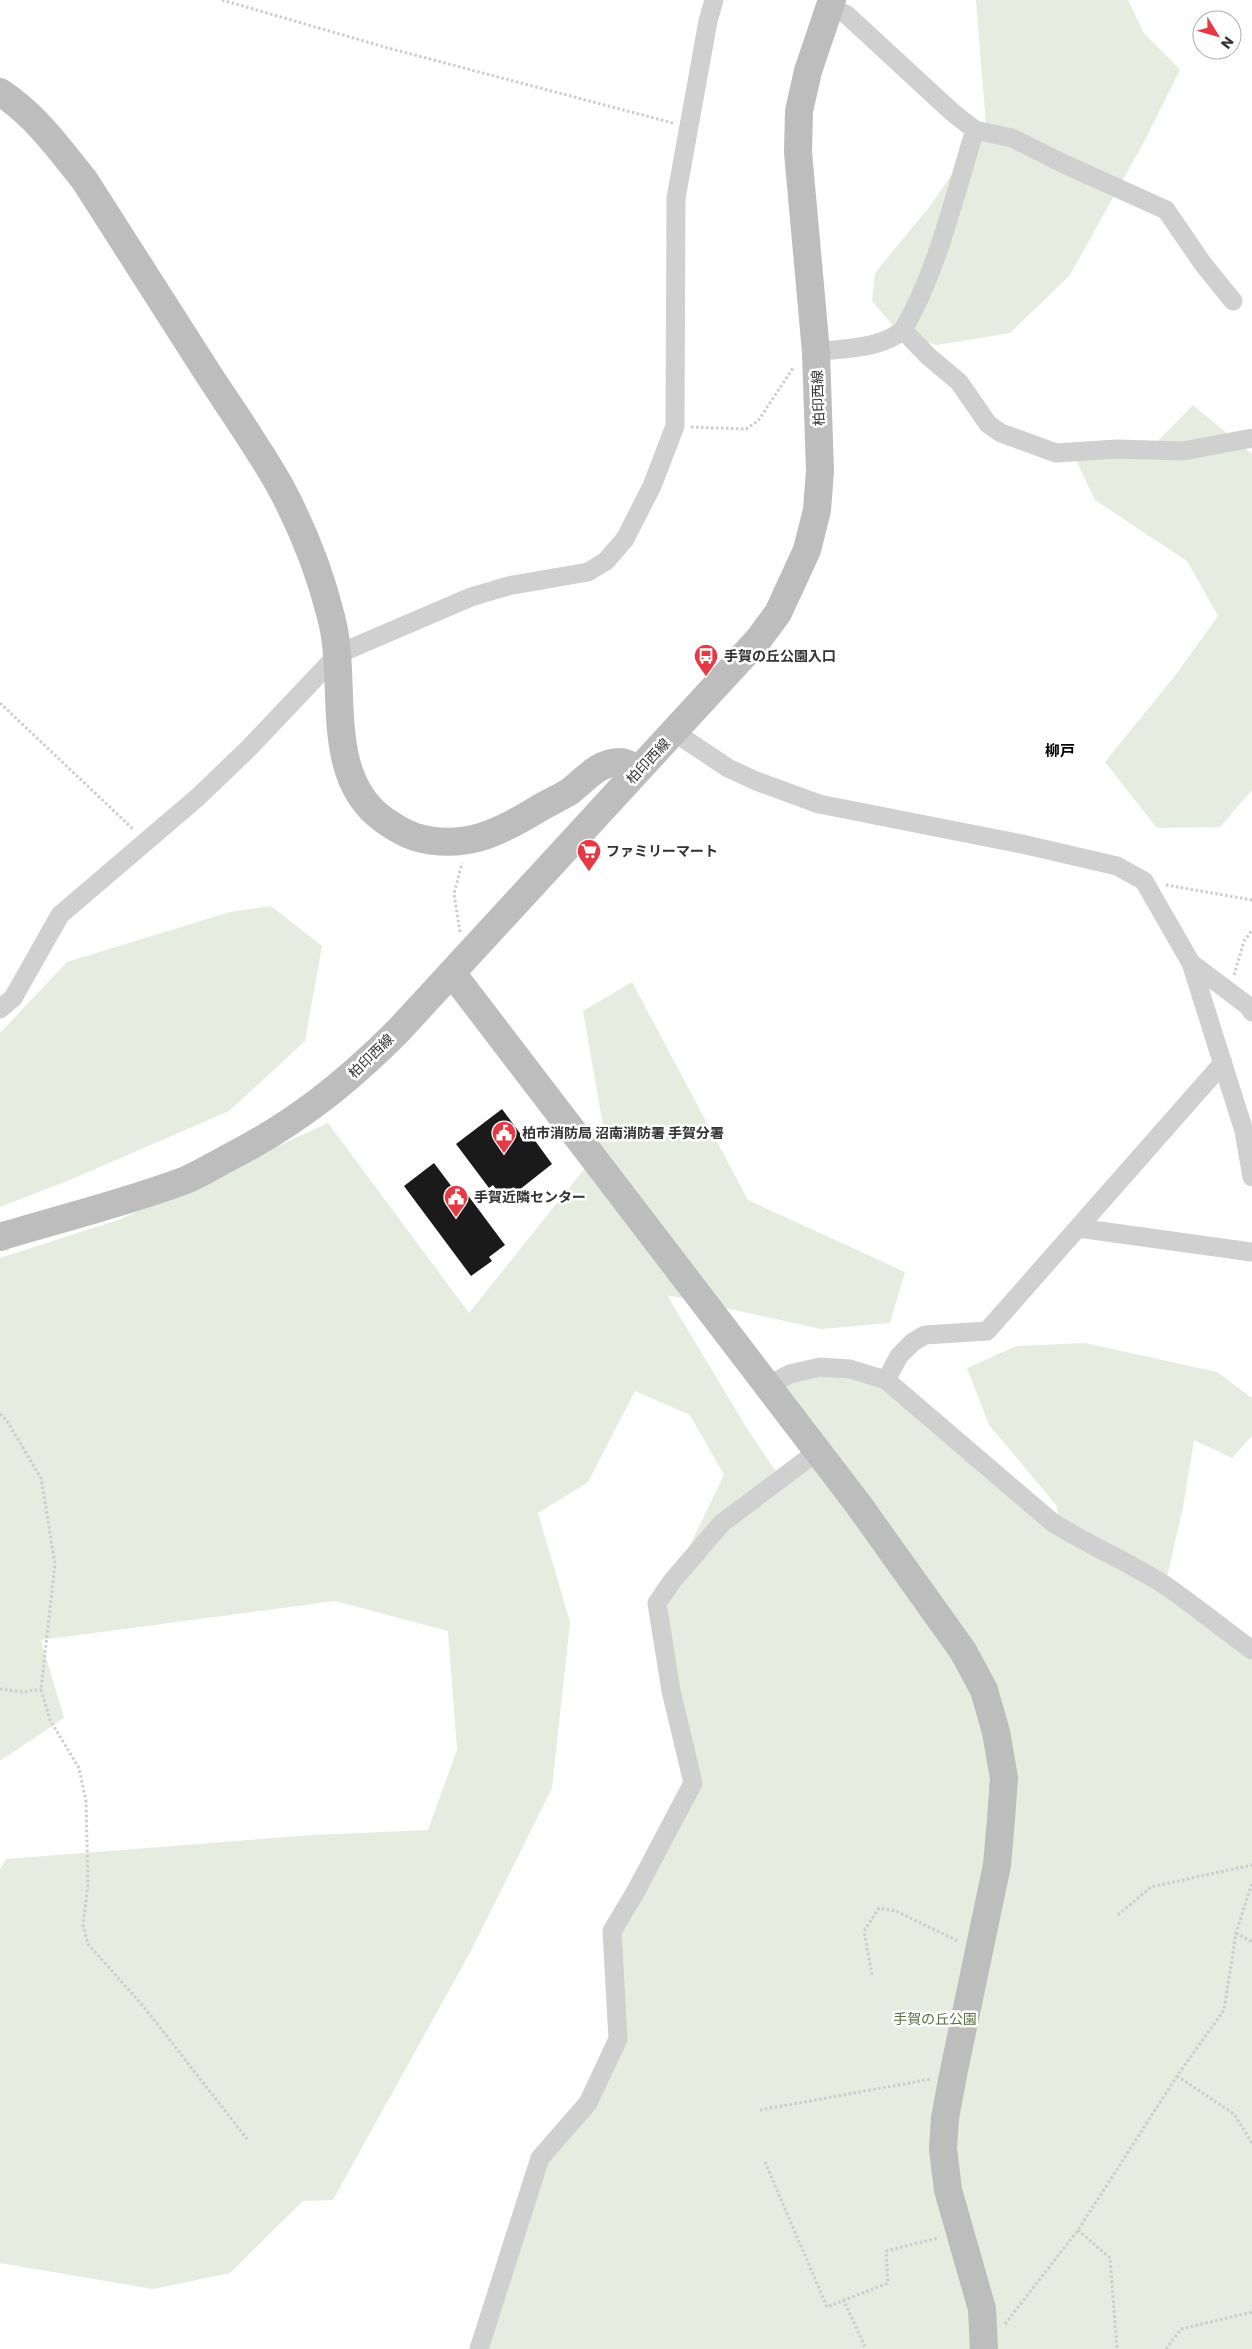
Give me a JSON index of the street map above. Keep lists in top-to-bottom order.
{
  "streets": {
    "street": ["柏印西線"]
  },
  "districts": ["柳戸"],
  "parks": ["手賀の丘公園"],
  "places": {
    "bus stop": ["手賀の丘公園入口"],
    "supermarket": ["ファミリーマート"],
    "public building": ["柏市消防局 沼南消防署 手賀分署", "手賀近隣センター"]
  },
  "north": "bottom right"
}
